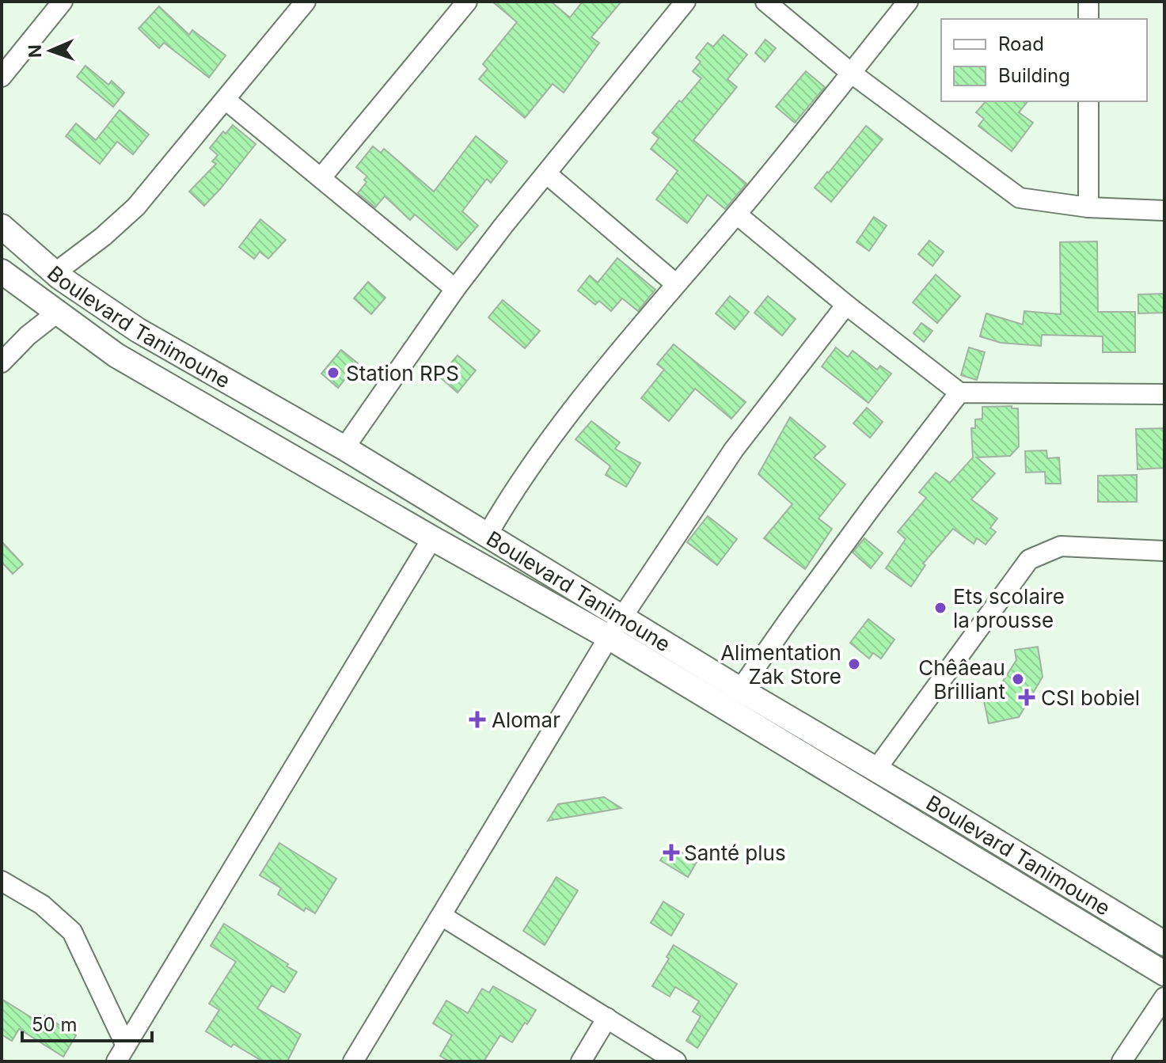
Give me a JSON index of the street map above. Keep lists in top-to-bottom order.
{
  "streets": {
    "main road": ["Boulevard Tanimoune"]
  },
  "places": {
    "other": [
      "Station RPS",
      "Ets scolaire la prousse",
      "Alimentation Zak Store",
      "Chêâeau Brilliant"
    ],
    "health": ["CSI bobiel", "Alomar", "Santé plus"]
  },
  "legend": ["Road", "Building"],
  "scale_bar": "50 m",
  "north": "left"
}
